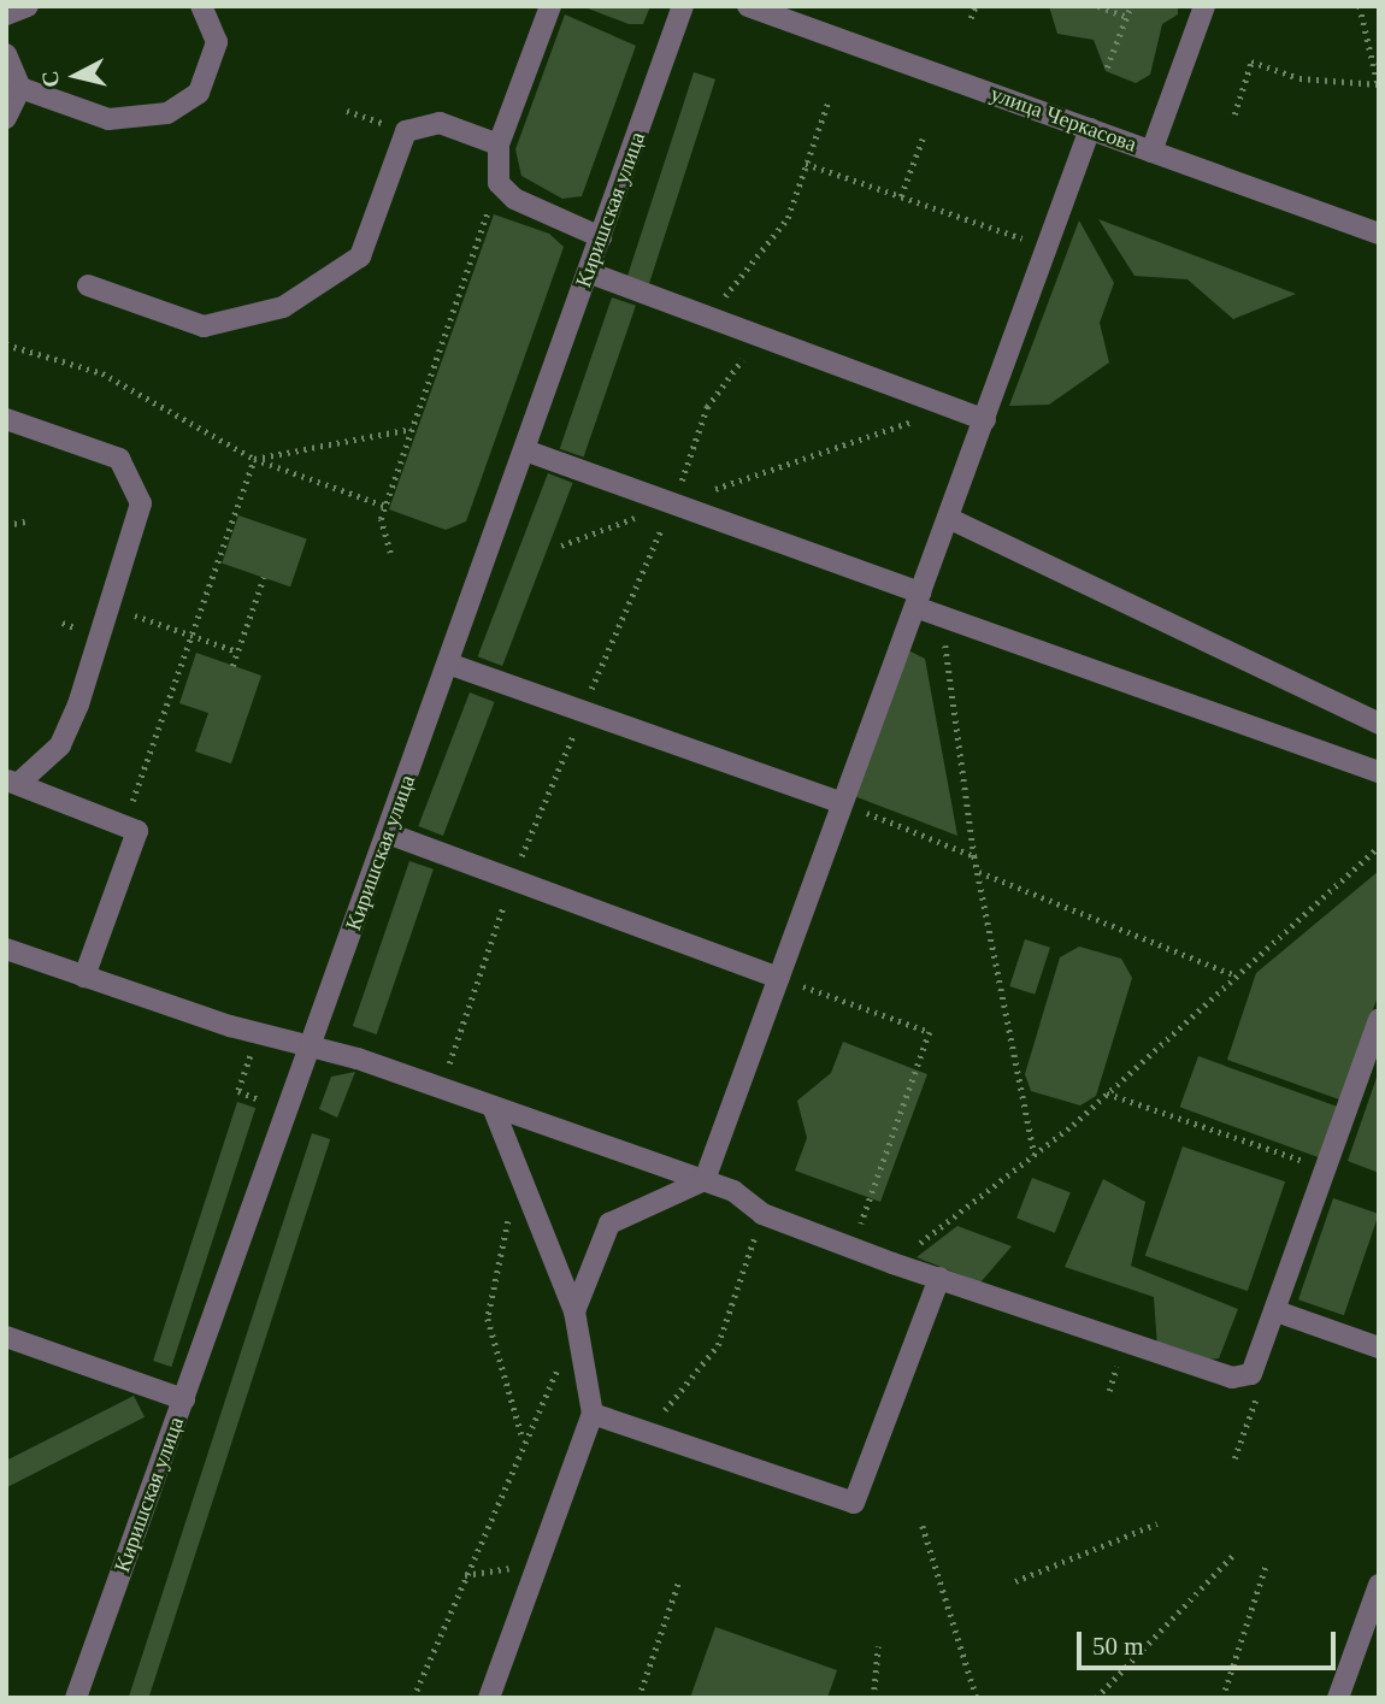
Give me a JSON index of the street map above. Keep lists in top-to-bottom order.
{
  "streets": {
    "street": ["улица Черкасова", "Киришская улица"]
  },
  "scale_bar": "50 m",
  "north": "left"
}
